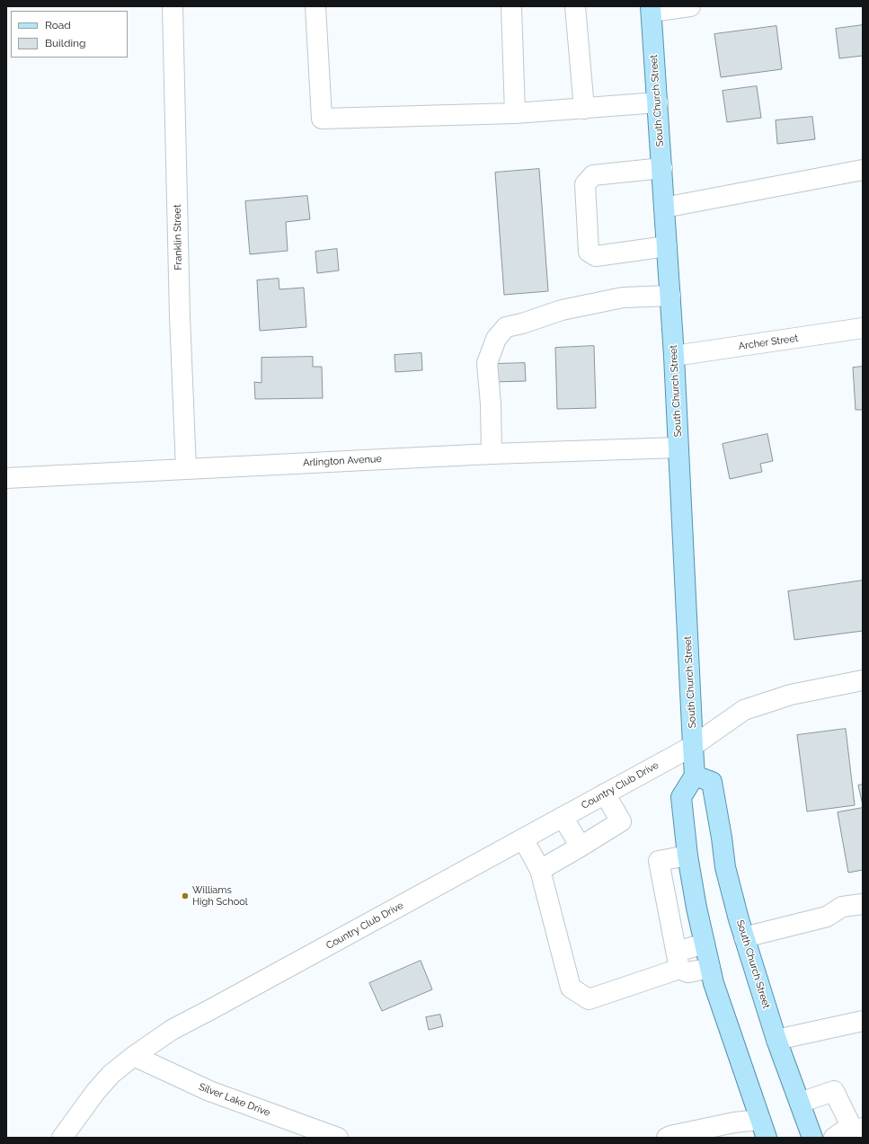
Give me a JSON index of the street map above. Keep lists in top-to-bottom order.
{
  "streets": {
    "main road": ["South Church Street"],
    "street": [
      "Franklin Street",
      "Archer Street",
      "Arlington Avenue",
      "Country Club Drive",
      "Silver Lake Drive"
    ]
  },
  "crossings": [
    ["South Church Street", "Archer Street"],
    ["South Church Street", "Arlington Avenue"],
    ["South Church Street", "Country Club Drive"],
    ["Franklin Street", "Arlington Avenue"],
    ["Country Club Drive", "Silver Lake Drive"]
  ],
  "places": ["Williams High School"],
  "legend": ["Road", "Building"]
}
